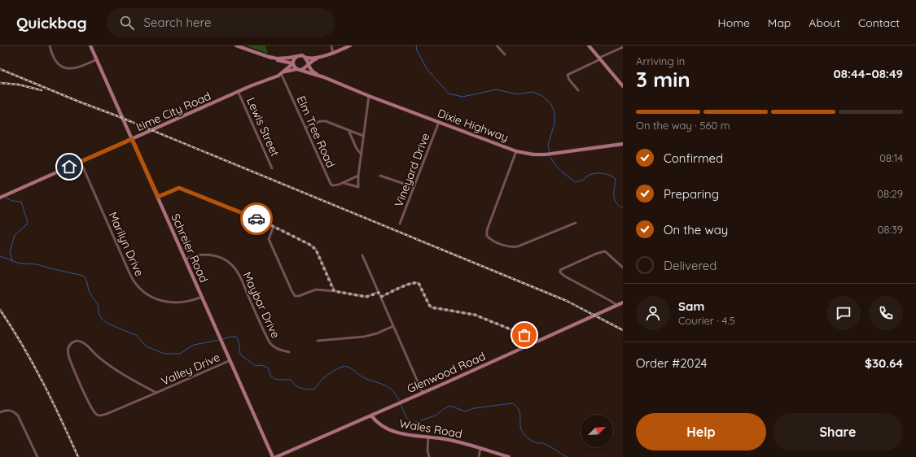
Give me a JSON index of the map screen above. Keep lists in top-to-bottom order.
{
  "streets": {
    "street": [
      "Lime City Road",
      "Dixie Highway",
      "Lewis Street",
      "Elm Tree Road",
      "Vineyard Drive",
      "Marilyn Drive",
      "Schreier Road",
      "Maybar Drive",
      "Valley Drive",
      "Glenwood Road",
      "Wales Road"
    ]
  },
  "crossings": [
    ["Lime City Road", "Dixie Highway"],
    ["Lime City Road", "Lewis Street"],
    ["Lime City Road", "Elm Tree Road"],
    ["Lime City Road", "Marilyn Drive"],
    ["Lime City Road", "Schreier Road"],
    ["Dixie Highway", "Vineyard Drive"],
    ["Marilyn Drive", "Schreier Road"],
    ["Schreier Road", "Maybar Drive"],
    ["Schreier Road", "Valley Drive"],
    ["Glenwood Road", "Wales Road"]
  ],
  "north": "top right",
  "page": {
    "header": "Quickbag",
    "search": "Search here",
    "nav": [
      "Home",
      "Map",
      "About",
      "Contact"
    ],
    "heading": ["3 min", "Arriving in", "08:44–08:49"],
    "panel": [
      "Sam",
      "Courier · 4.5",
      "Order #2024",
      "$30.64"
    ],
    "bar": "On the way · 560 m",
    "list": [
      ["Confirmed", "08:14"],
      ["Preparing", "08:29"],
      ["On the way", "08:39"],
      "Delivered"
    ],
    "buttons": ["Help", "Share"]
  }
}
